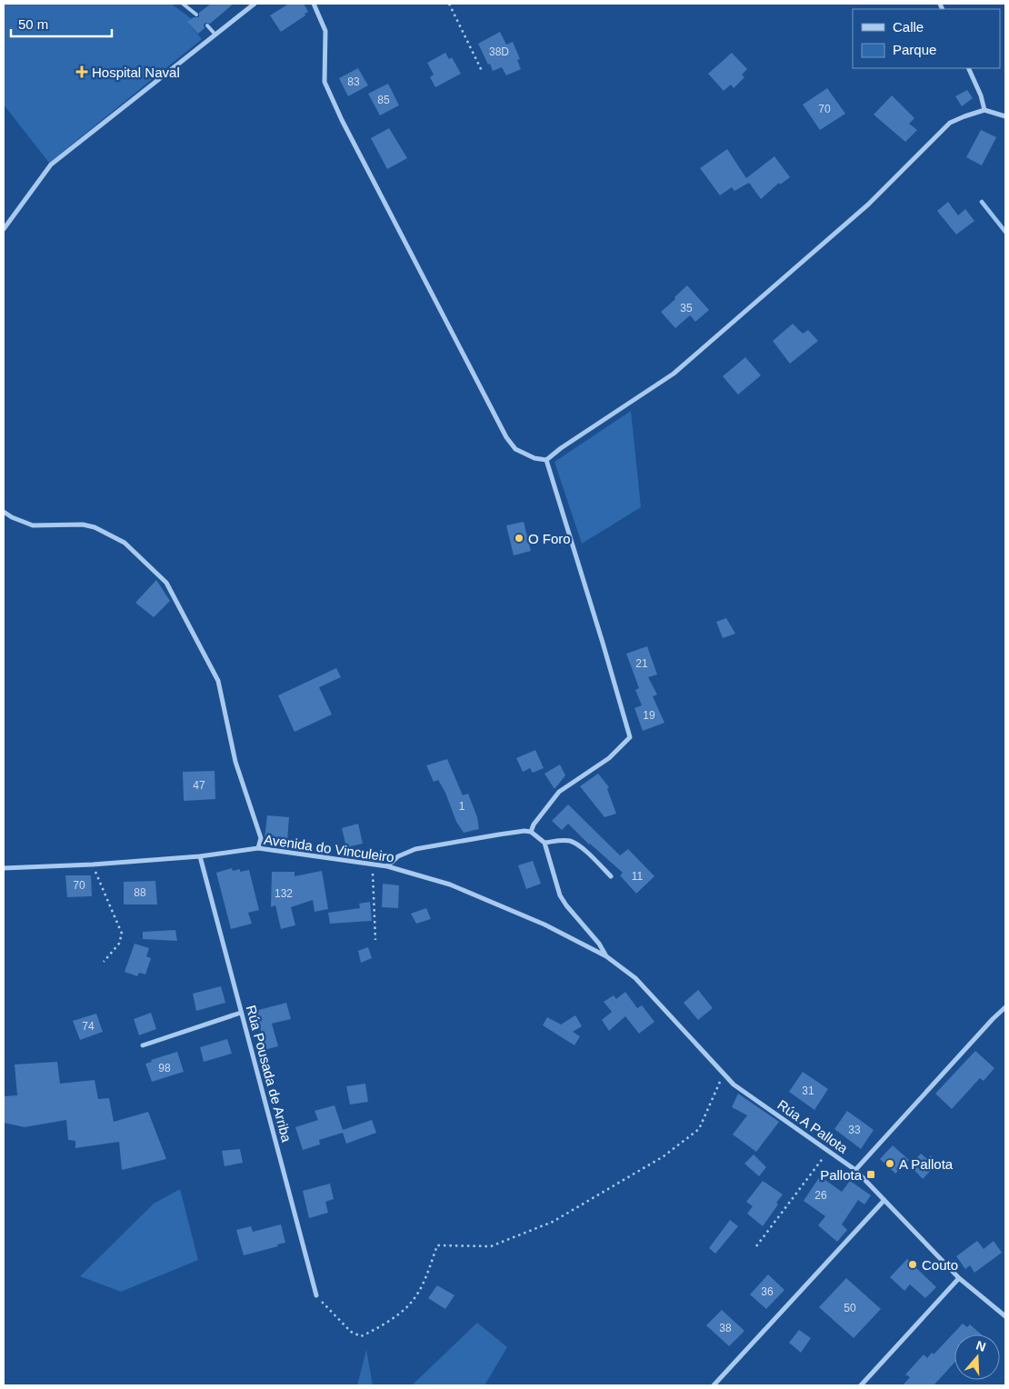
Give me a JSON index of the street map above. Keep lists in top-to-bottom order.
{
  "streets": {
    "street": ["Avenida do Vinculeiro", "Rúa Pousada de Arriba", "Rúa A Pallota"]
  },
  "crossings": [
    ["Avenida do Vinculeiro", "Rúa Pousada de Arriba"],
    ["Avenida do Vinculeiro", "Rúa A Pallota"]
  ],
  "places": {
    "health": ["Hospital Naval"],
    "other": ["O Foro", "A Pallota", "Couto"],
    "transit": ["Pallota"]
  },
  "house_numbers": [
    "38D",
    "83",
    "85",
    "70",
    "35",
    "21",
    "19",
    "47",
    "1",
    "11",
    "70",
    "88",
    "132",
    "74",
    "98",
    "31",
    "33",
    "26",
    "36",
    "50",
    "38"
  ],
  "legend": ["Calle", "Parque"],
  "scale_bar": "50 m",
  "north": "top"
}
